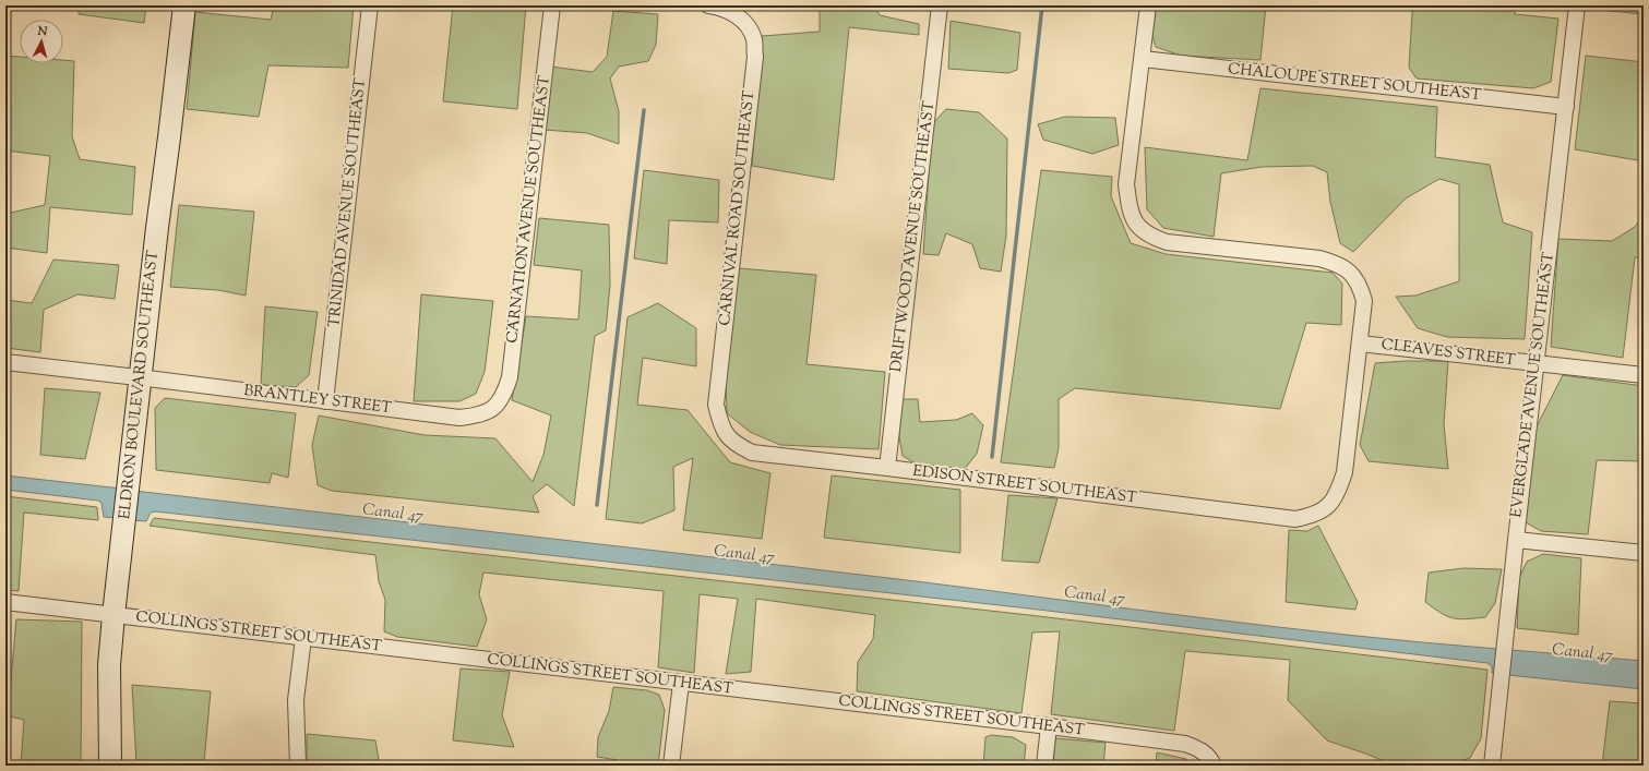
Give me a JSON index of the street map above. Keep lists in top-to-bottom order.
{
  "streets": {
    "street": [
      "CHALOUPE STREET SOUTHEAST",
      "TRINIDAD AVENUE SOUTHEAST",
      "CARNIVAL ROAD SOUTHEAST",
      "CARNATION AVENUE SOUTHEAST",
      "DRIFTWOOD AVENUE SOUTHEAST",
      "CLEAVES STREET",
      "ELDRON BOULEVARD SOUTHEAST",
      "EVERGLADE AVENUE SOUTHEAST",
      "BRANTLEY STREET",
      "EDISON STREET SOUTHEAST",
      "COLLINGS STREET SOUTHEAST"
    ]
  },
  "crossings": [
    ["CHALOUPE STREET SOUTHEAST", "EVERGLADE AVENUE SOUTHEAST"],
    ["TRINIDAD AVENUE SOUTHEAST", "BRANTLEY STREET"],
    ["CARNIVAL ROAD SOUTHEAST", "EDISON STREET SOUTHEAST"],
    ["CARNATION AVENUE SOUTHEAST", "BRANTLEY STREET"],
    ["DRIFTWOOD AVENUE SOUTHEAST", "EDISON STREET SOUTHEAST"],
    ["CLEAVES STREET", "EVERGLADE AVENUE SOUTHEAST"],
    ["CLEAVES STREET", "EDISON STREET SOUTHEAST"],
    ["ELDRON BOULEVARD SOUTHEAST", "BRANTLEY STREET"],
    ["ELDRON BOULEVARD SOUTHEAST", "COLLINGS STREET SOUTHEAST"]
  ],
  "water": ["Canal 47"],
  "north": "top"
}
